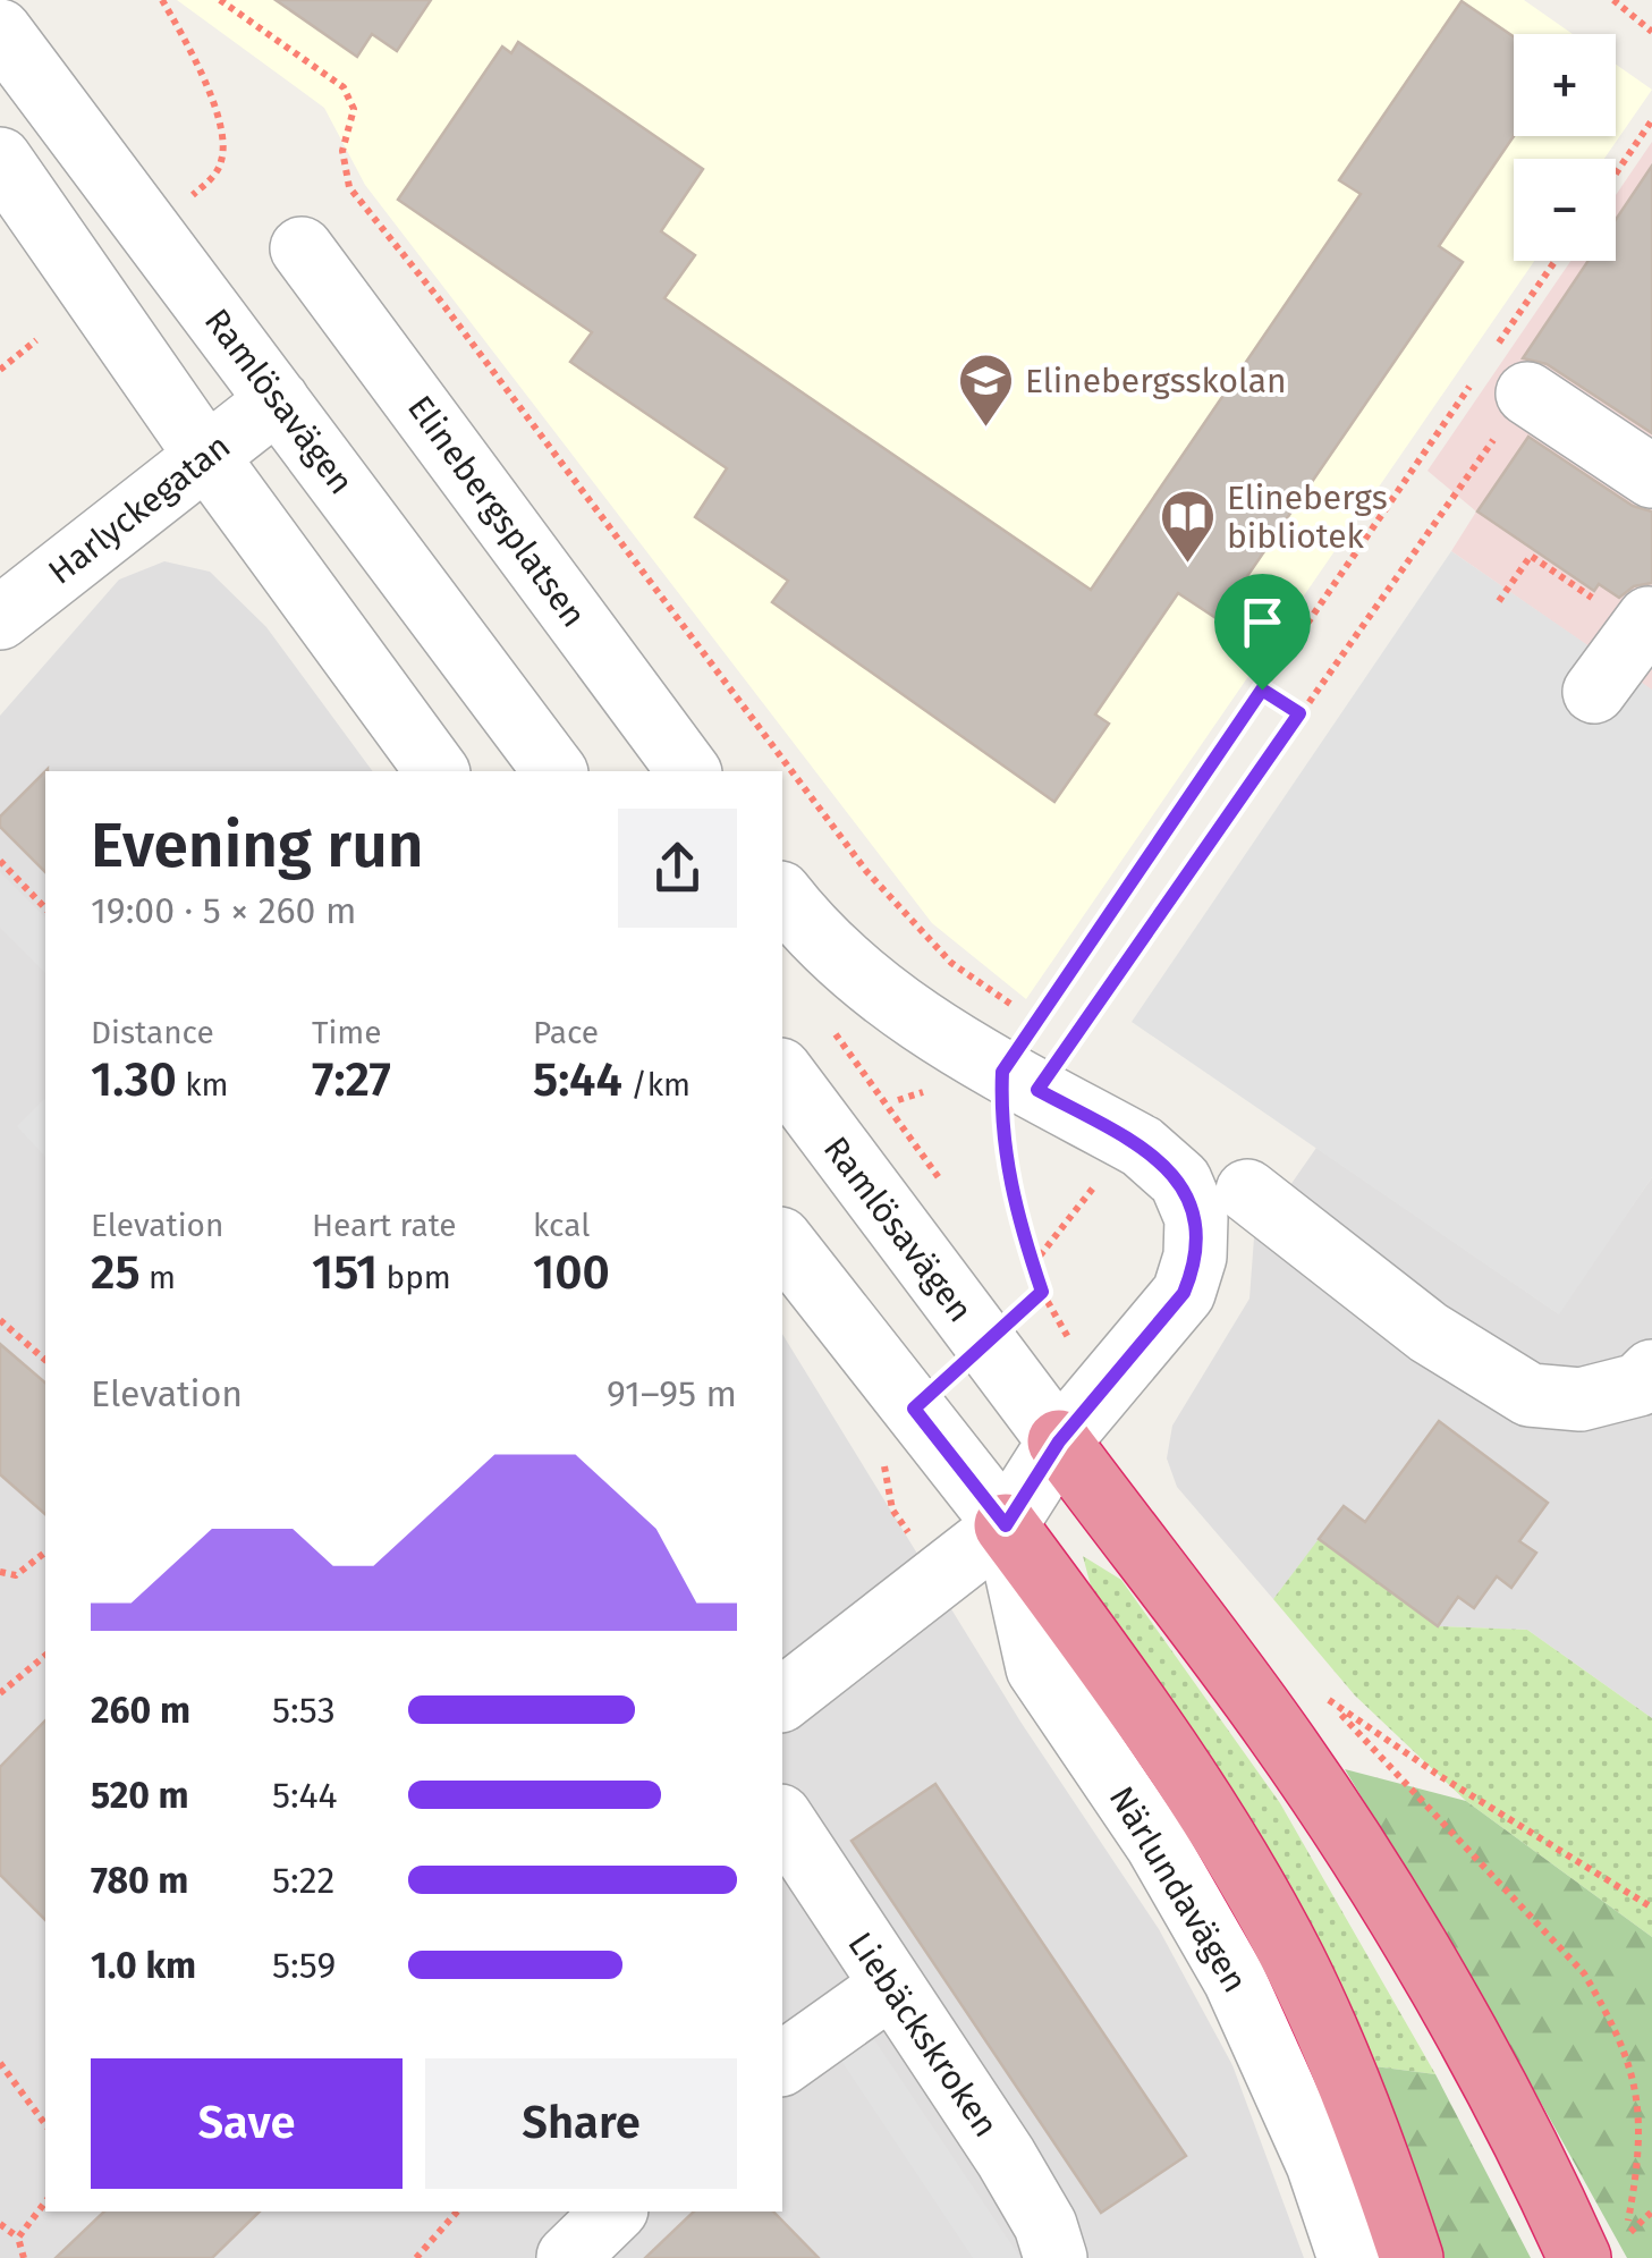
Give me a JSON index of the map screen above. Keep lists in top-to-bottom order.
{
  "streets": {
    "street": [
      "Ramlösavägen",
      "Harlyckegatan",
      "Elinebergsplatsen",
      "Närlundavägen",
      "Liebäckskroken"
    ]
  },
  "crossings": [
    ["Ramlösavägen", "Harlyckegatan"]
  ],
  "places": {
    "school or university": ["Elinebergsskolan"],
    "library": ["Elinebergs bibliotek"]
  },
  "page": {
    "map_buttons": ["+", "−"],
    "heading": ["Evening run", "19:00 · 5 × 260 m"],
    "stats": [
      ["Distance", "1.30 km"],
      ["Time", "7:27"],
      ["Pace", "5:44 /km"],
      ["Elevation", "25 m"],
      ["Heart rate", "151 bpm"],
      ["kcal", "100"]
    ],
    "chart": ["Elevation", "91–95 m"],
    "list": [
      {
        "name": "260 m",
        "note": "5:53"
      },
      {
        "name": "520 m",
        "note": "5:44"
      },
      {
        "name": "780 m",
        "note": "5:22"
      },
      {
        "name": "1.0 km",
        "note": "5:59"
      }
    ],
    "buttons": ["Save", "Share"]
  }
}
